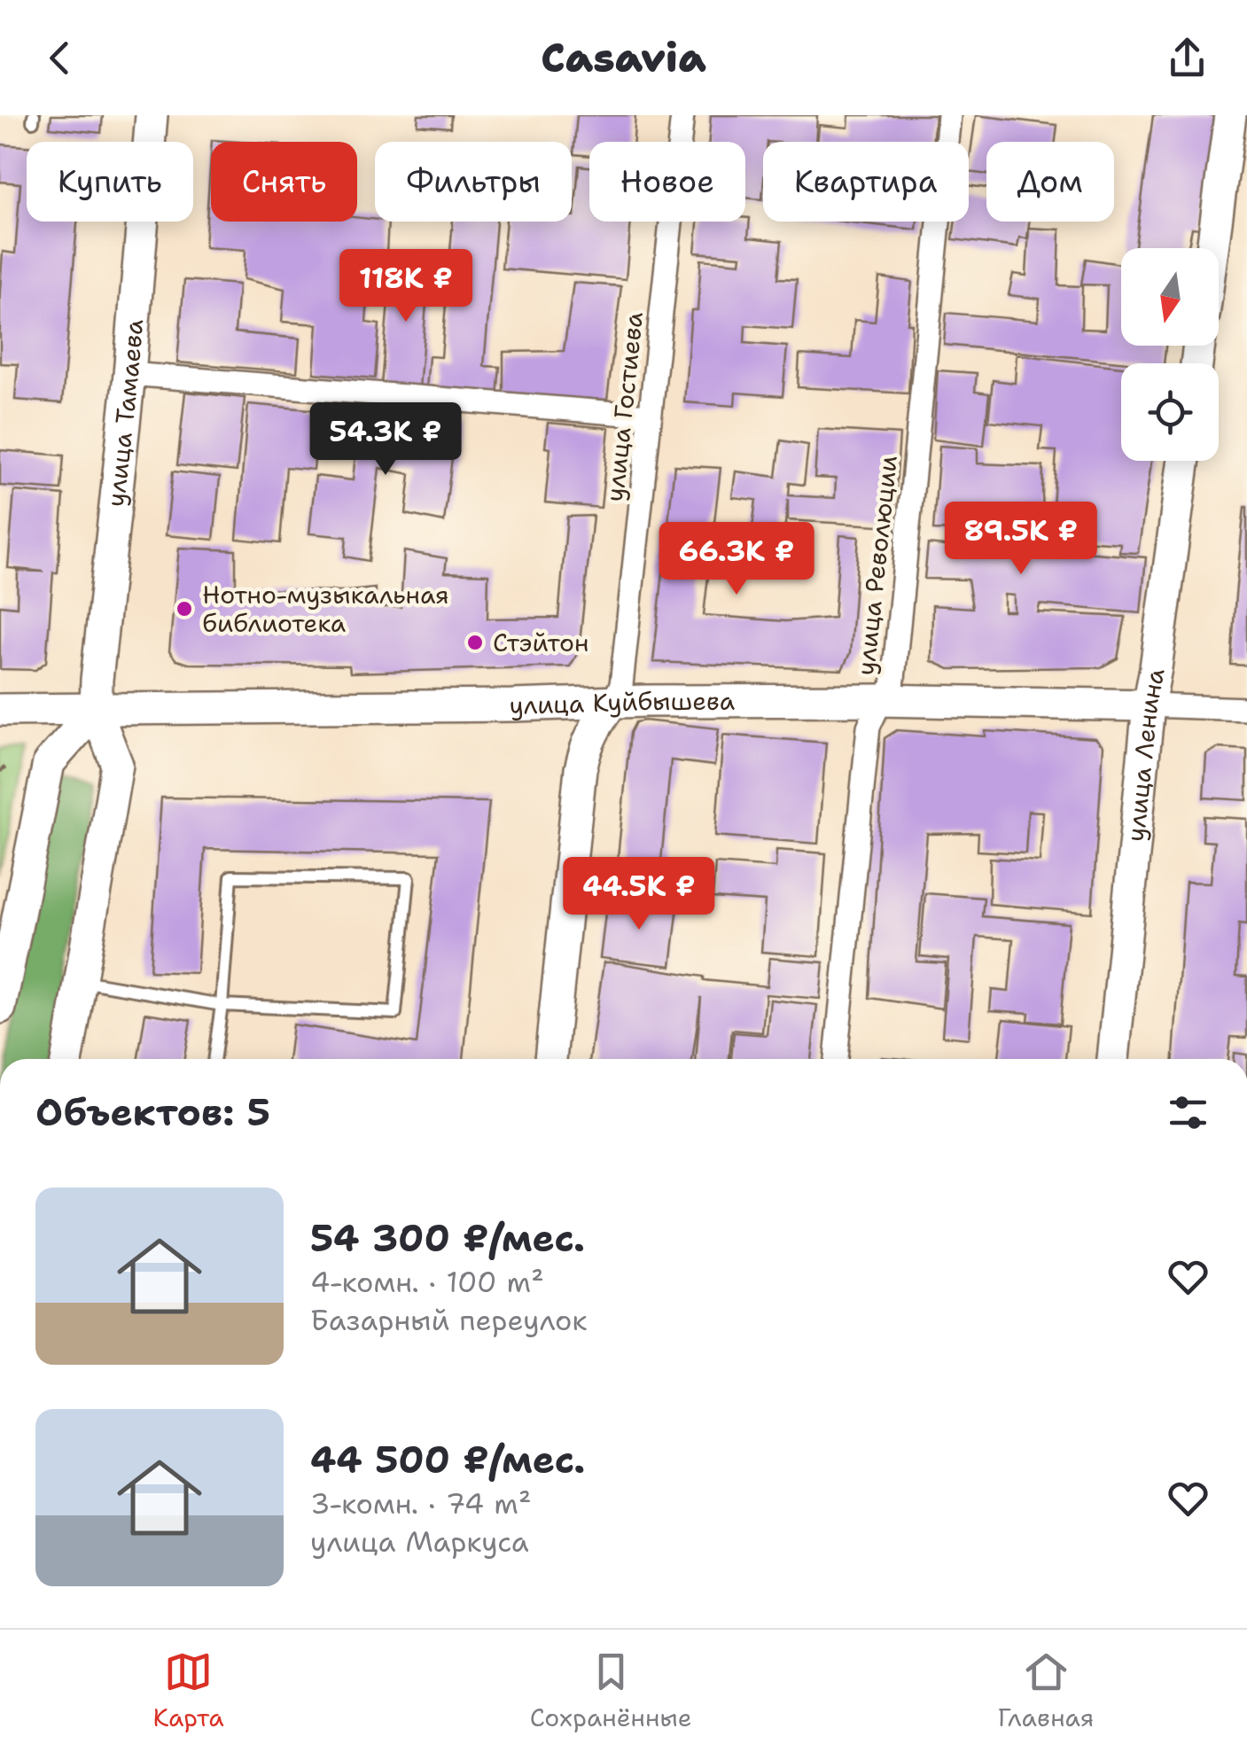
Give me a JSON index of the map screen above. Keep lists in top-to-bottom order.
{
  "streets": {
    "main road": ["улица Тамаева", "улица Куйбышева", "улица Ленина"],
    "street": ["улица Гостиева", "улица Революции"]
  },
  "crossings": [
    ["улица Гостиева", "улица Куйбышева"],
    ["улица Тамаева", "улица Куйбышева"],
    ["улица Революции", "улица Куйбышева"],
    ["улица Куйбышева", "улица Ленина"]
  ],
  "places": ["Нотно-музыкальная библиотека", "Стэйтон"],
  "north": "bottom",
  "page": {
    "header": "Casavia",
    "chip": [
      "Купить",
      "Снять",
      "Фильтры",
      "Новое",
      "Квартира",
      "Дом"
    ],
    "price": [
      "118K ₽",
      "54.3K ₽",
      "89.5K ₽",
      "66.3K ₽",
      "44.5K ₽"
    ],
    "heading": "Объектов: 5",
    "list": [
      {
        "name": "54 300 ₽/мес.",
        "note": "4-комн. · 100 m² · Базарный переулок"
      },
      {
        "name": "44 500 ₽/мес.",
        "note": "3-комн. · 74 m² · улица Маркуса"
      }
    ],
    "tabs": ["Карта", "Сохранённые", "Главная"]
  }
}
